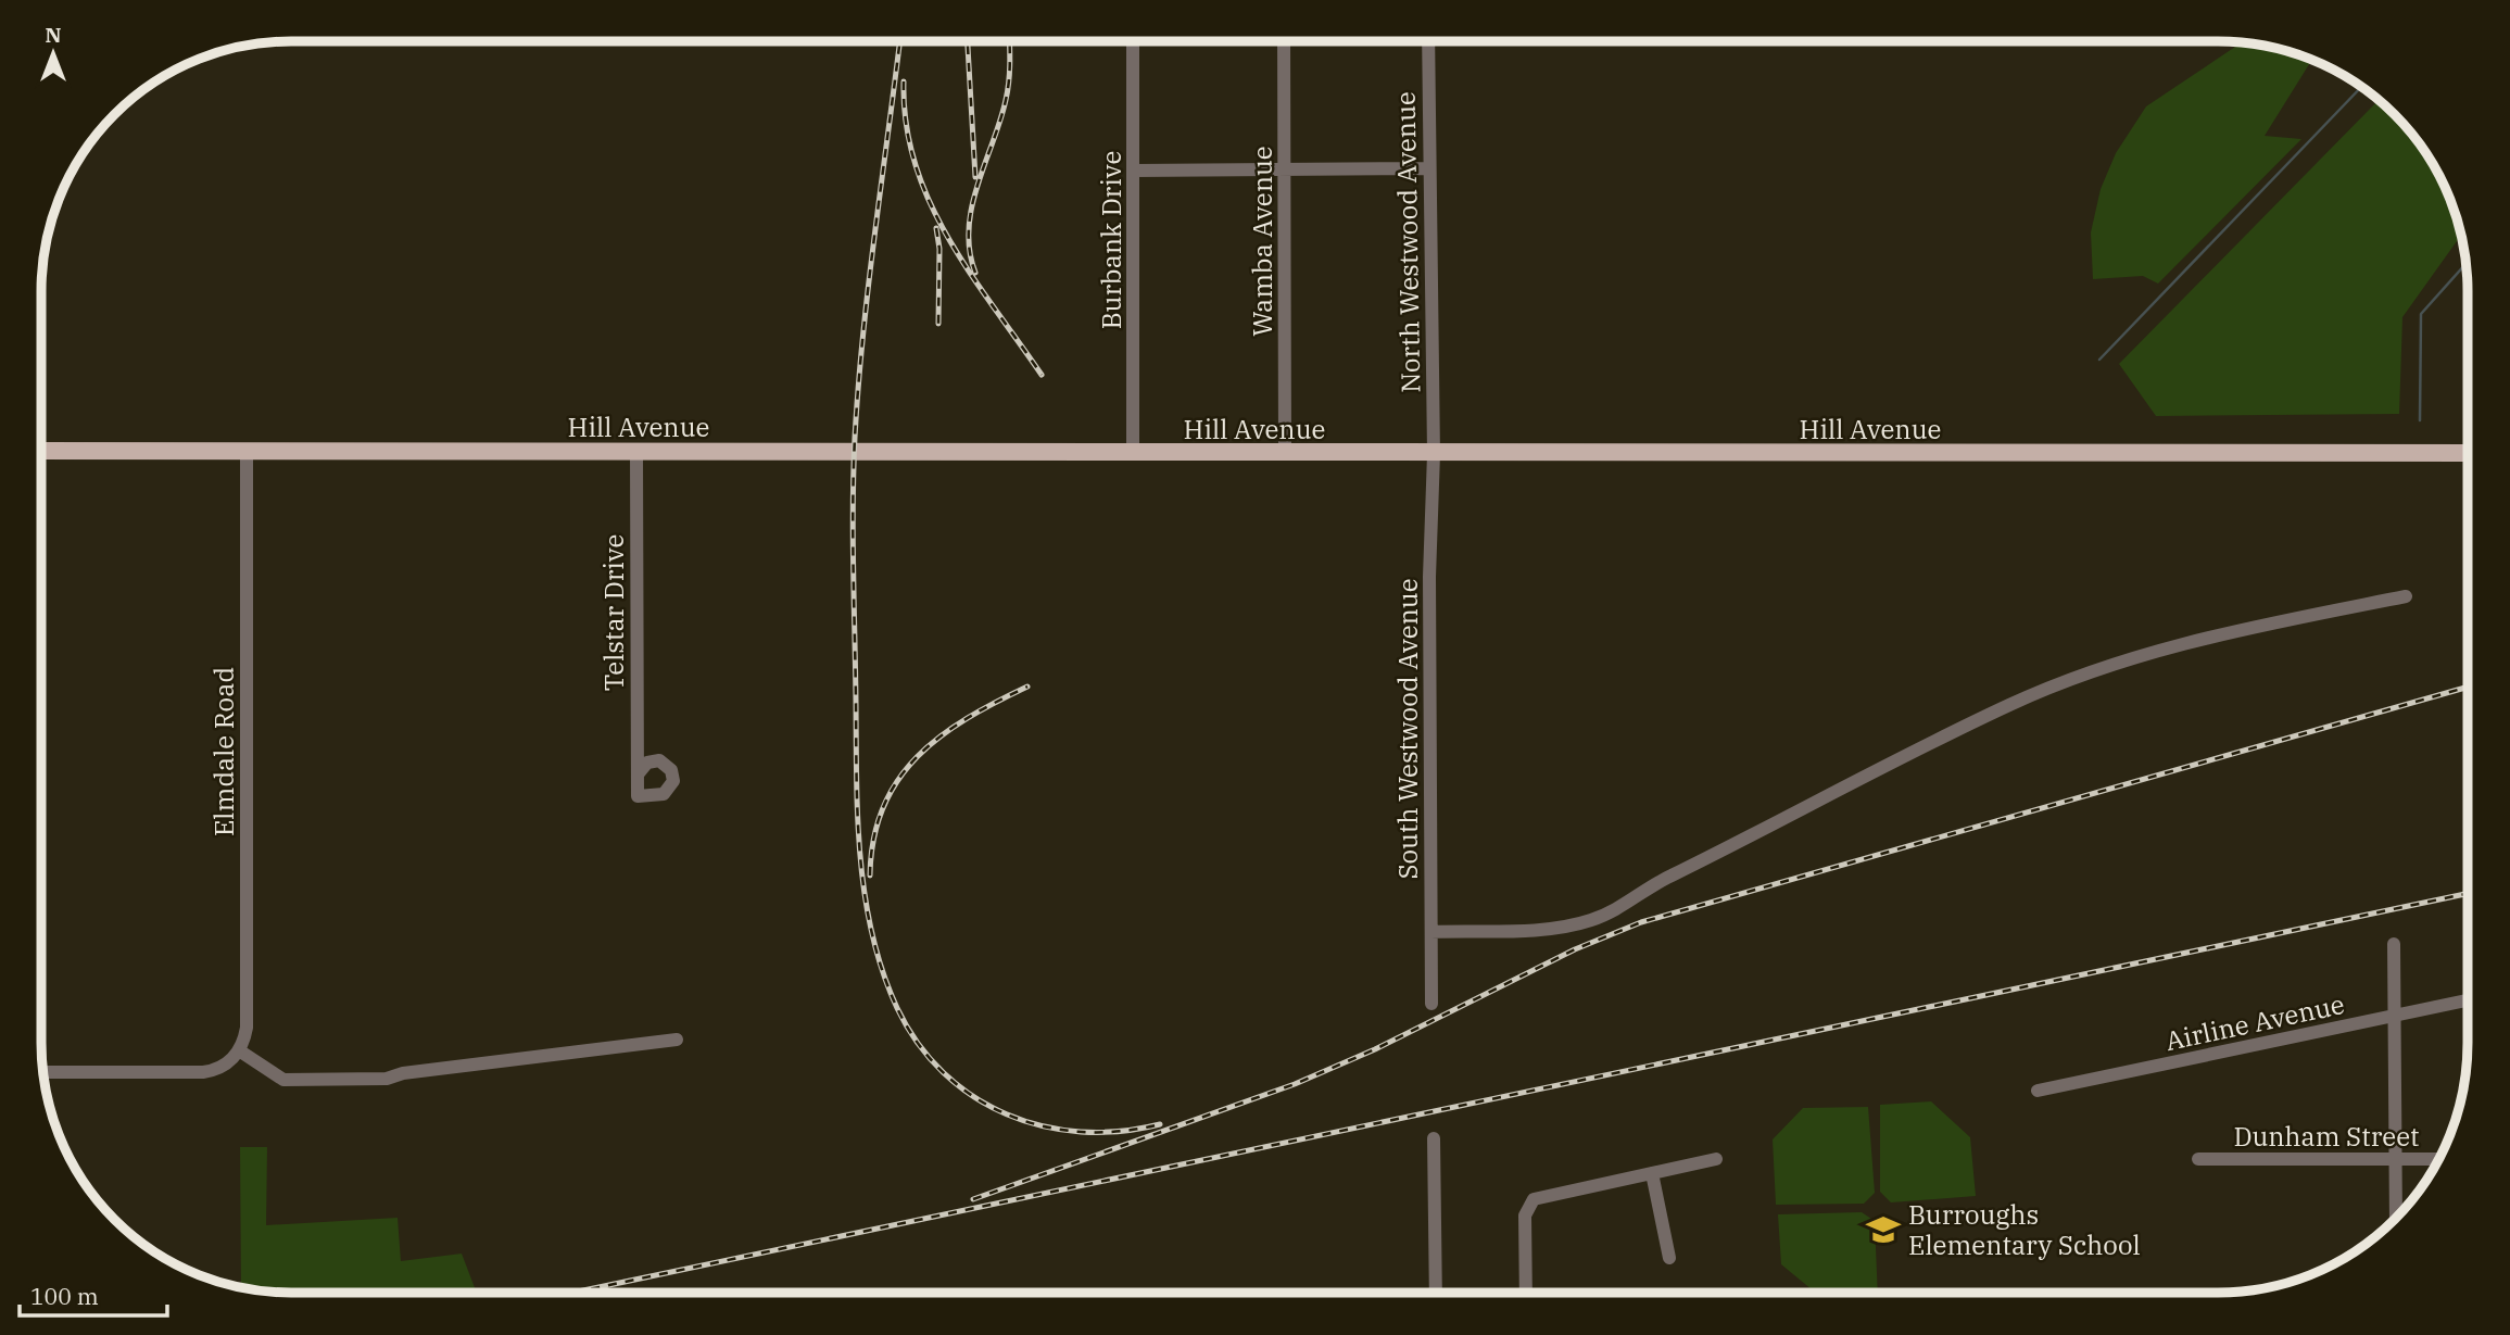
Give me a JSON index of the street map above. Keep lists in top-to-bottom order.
{
  "streets": {
    "main road": ["Hill Avenue"],
    "street": [
      "Burbank Drive",
      "Wamba Avenue",
      "North Westwood Avenue",
      "Telstar Drive",
      "South Westwood Avenue",
      "Elmdale Road",
      "Airline Avenue",
      "Dunham Street"
    ]
  },
  "crossings": [
    ["Burbank Drive", "Hill Avenue"],
    ["Wamba Avenue", "Hill Avenue"],
    ["North Westwood Avenue", "Hill Avenue"],
    ["North Westwood Avenue", "South Westwood Avenue"],
    ["Hill Avenue", "Telstar Drive"],
    ["Hill Avenue", "South Westwood Avenue"],
    ["Hill Avenue", "Elmdale Road"]
  ],
  "places": {
    "school or university": ["Burroughs Elementary School"]
  },
  "scale_bar": "100 m",
  "north": "top"
}
